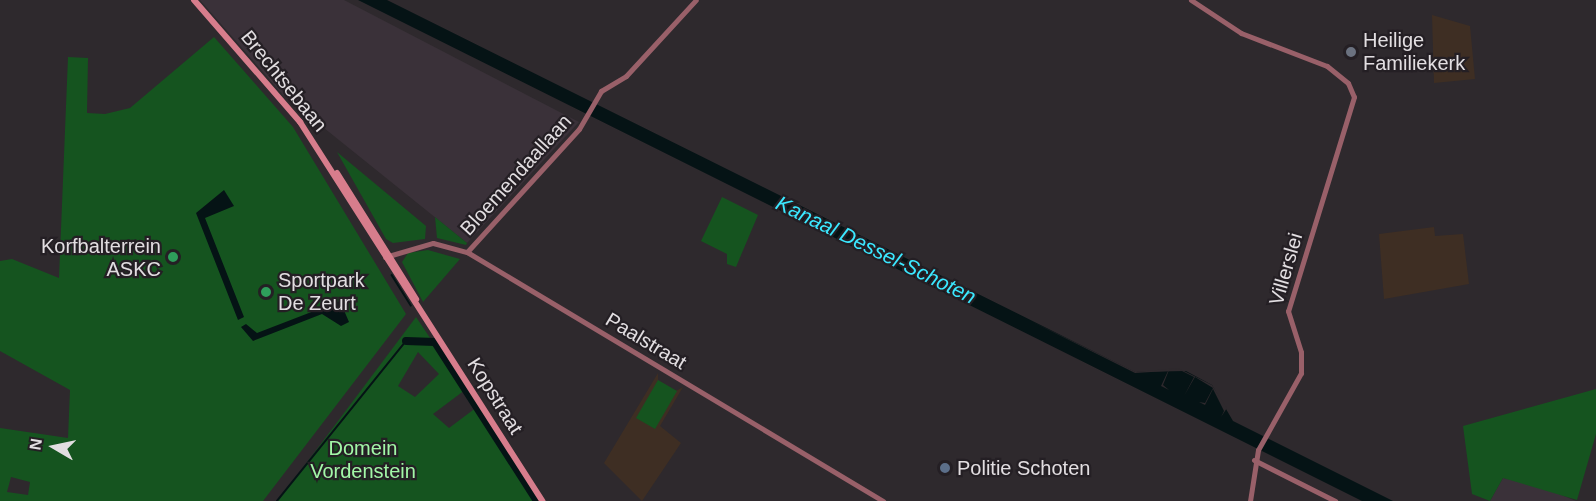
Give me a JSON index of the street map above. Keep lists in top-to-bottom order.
{
  "streets": {
    "main road": ["Brechtsebaan", "Kopstraat"],
    "street": ["Bloemendaallaan", "Villerslei", "Paalstraat"]
  },
  "crossings": [
    ["Brechtsebaan", "Paalstraat"],
    ["Brechtsebaan", "Kopstraat"],
    ["Bloemendaallaan", "Paalstraat"],
    ["Paalstraat", "Kopstraat"]
  ],
  "water": ["Kanaal Dessel-Schoten"],
  "parks": ["Domein Vordenstein"],
  "places": [
    "Heilige Familiekerk",
    "Korfbalterrein ASKC",
    "Sportpark De Zeurt",
    "Politie Schoten"
  ],
  "north": "left"
}
